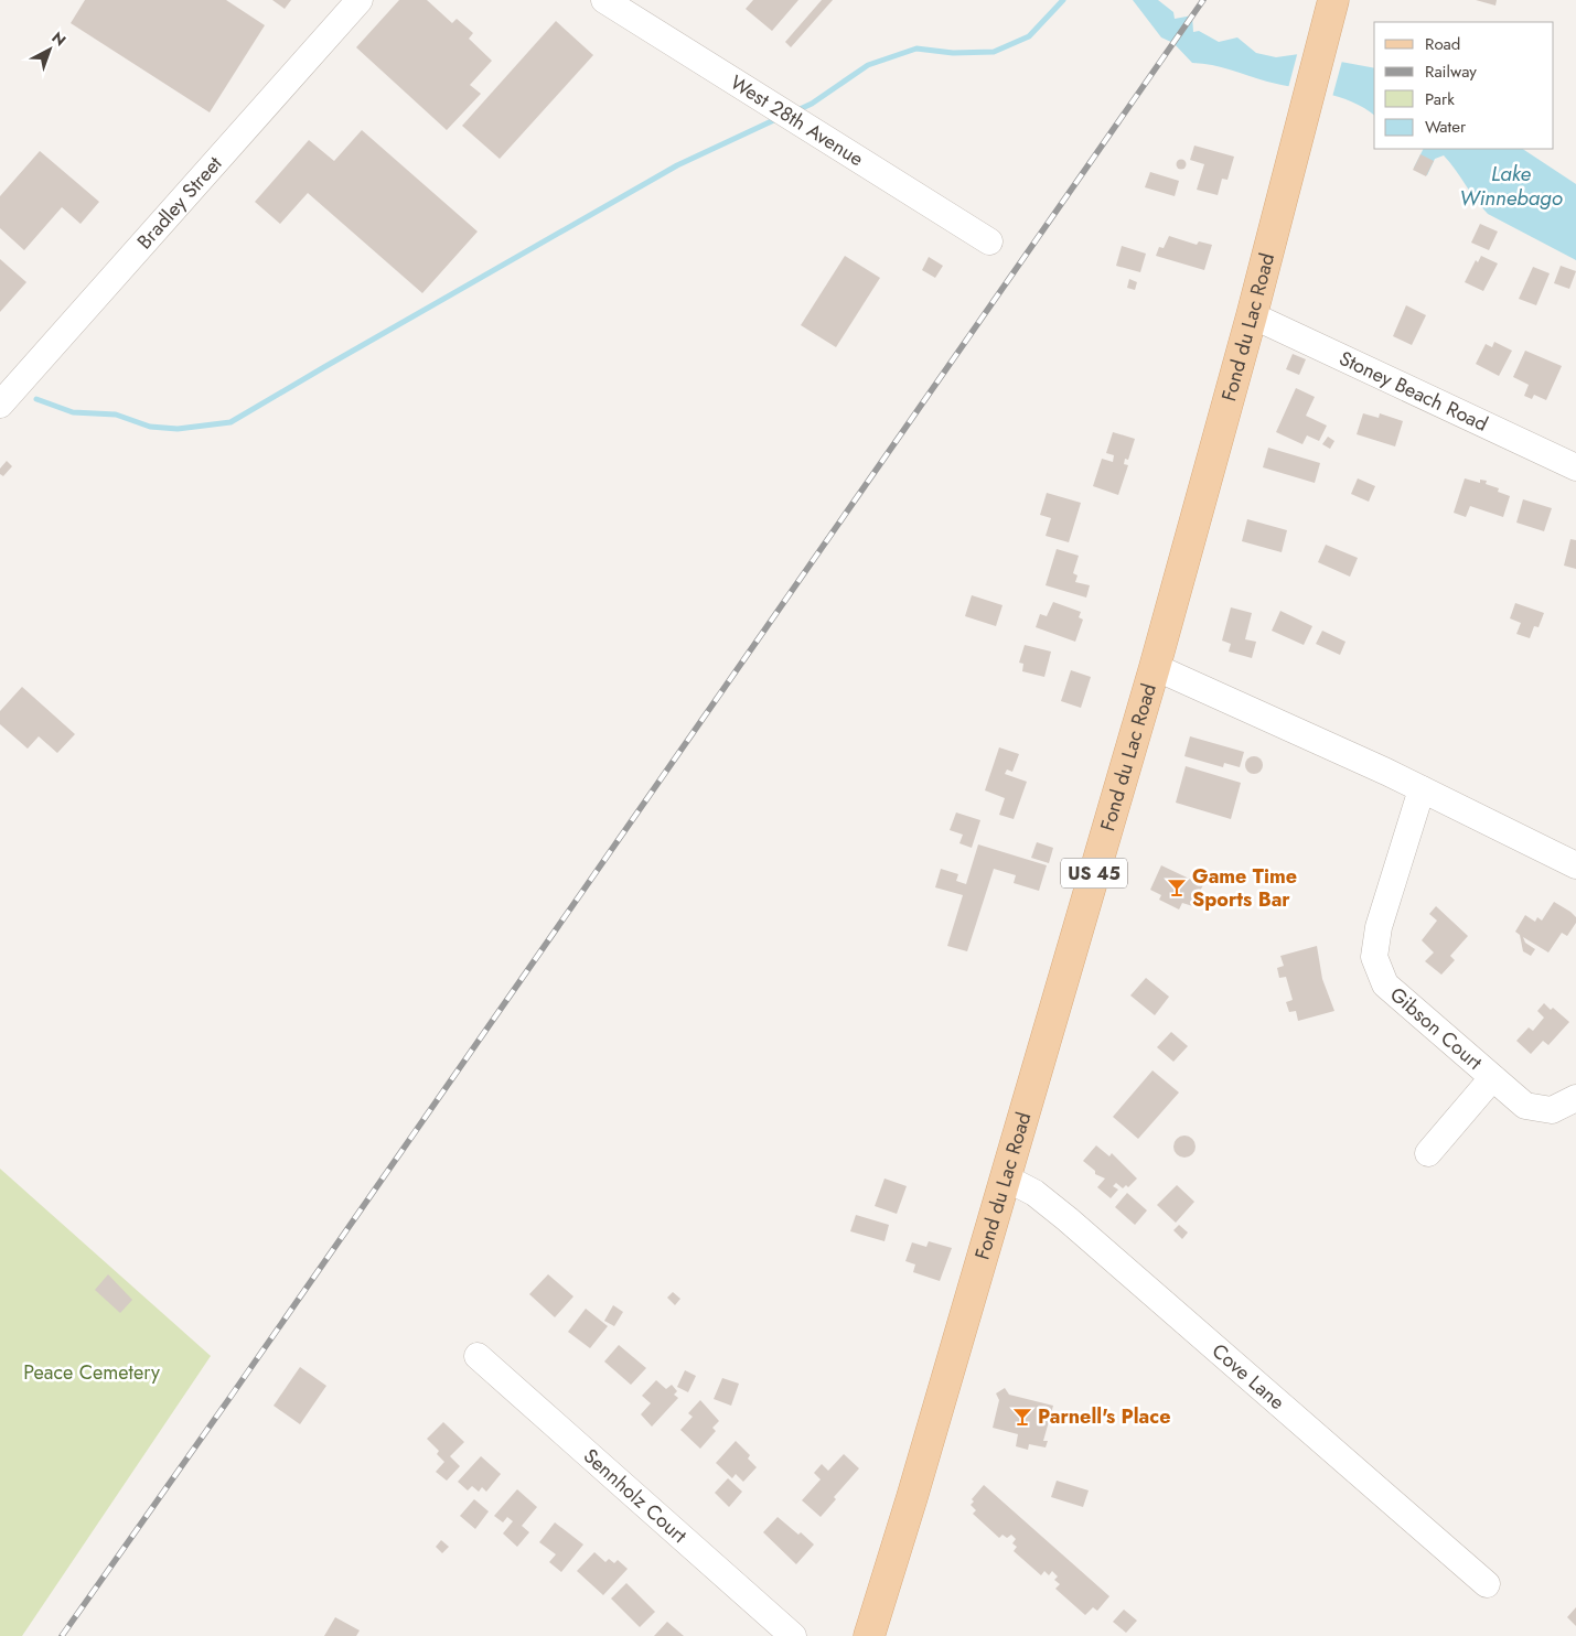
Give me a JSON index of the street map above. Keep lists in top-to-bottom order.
{
  "streets": {
    "main road": ["Fond du Lac Road", "US 45"],
    "street": [
      "West 28th Avenue",
      "Bradley Street",
      "Stoney Beach Road",
      "Gibson Court",
      "Cove Lane",
      "Sennholz Court"
    ]
  },
  "crossings": [
    ["Fond du Lac Road", "Stoney Beach Road"],
    ["Fond du Lac Road", "Cove Lane"]
  ],
  "water": ["Lake Winnebago"],
  "parks": ["Peace Cemetery"],
  "places": {
    "bar": ["Game Time Sports Bar", "Parnell's Place"]
  },
  "legend": [
    "Road",
    "Railway",
    "Park",
    "Water"
  ],
  "north": "top right"
}
